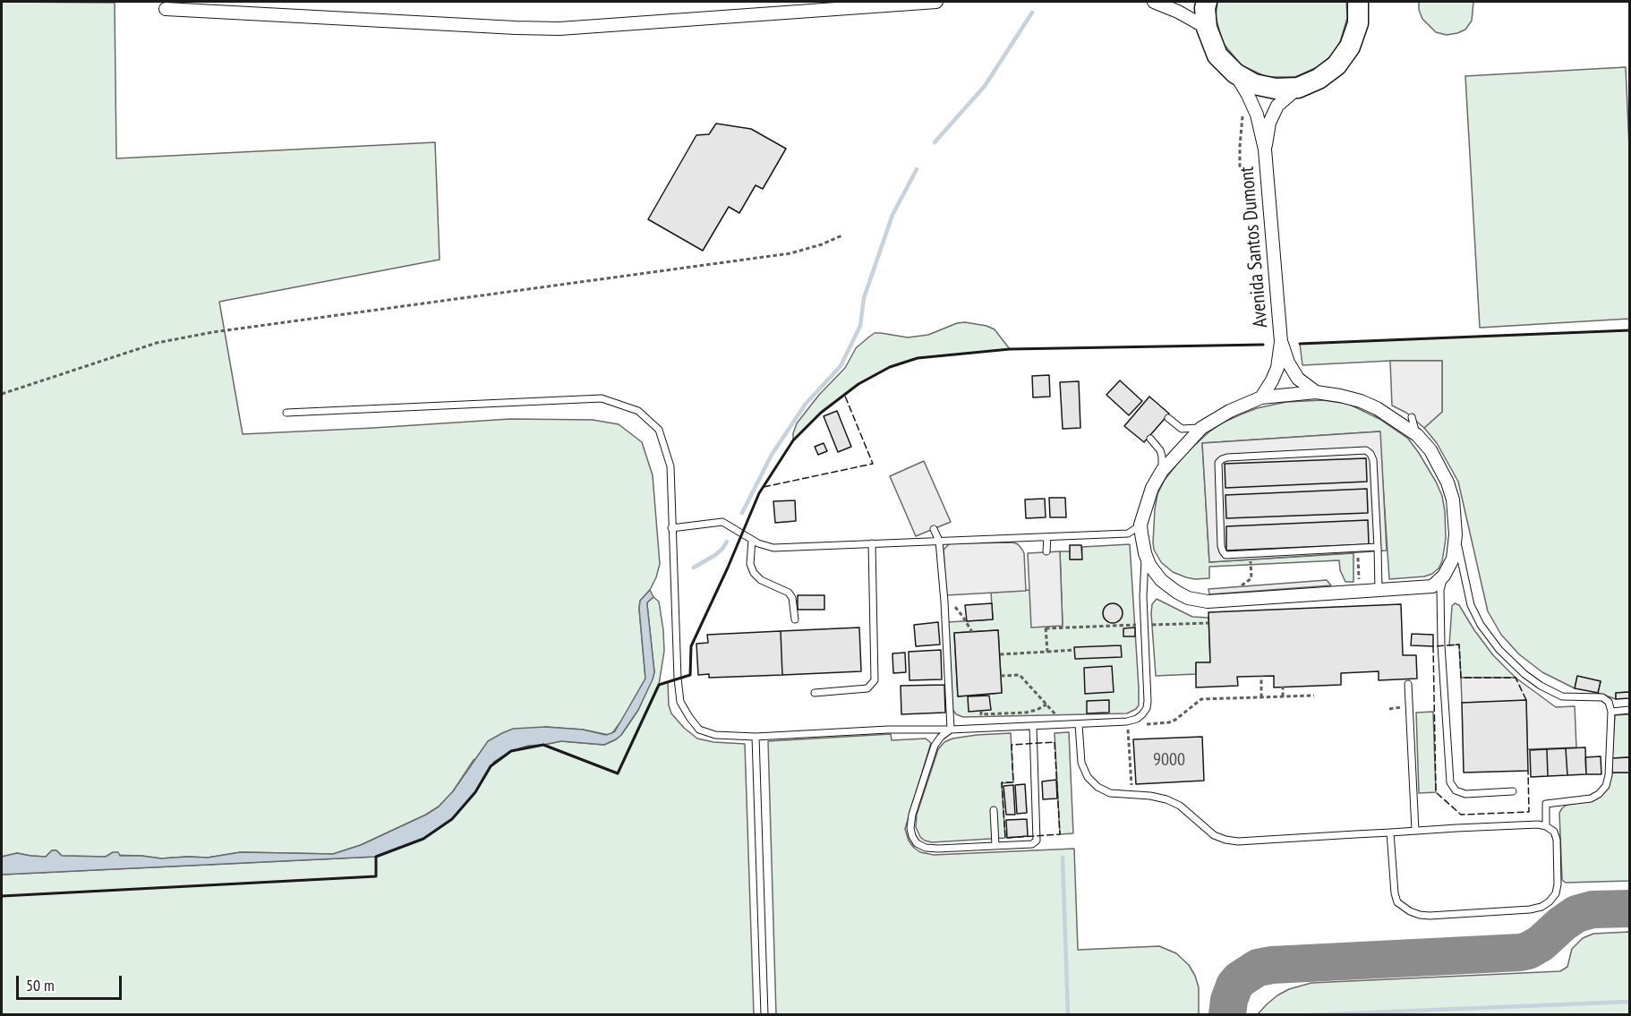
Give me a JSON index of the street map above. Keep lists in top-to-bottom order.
{
  "streets": {
    "street": ["Avenida Santos Dumont"]
  },
  "house_numbers": ["9000"],
  "scale_bar": "50 m"
}
